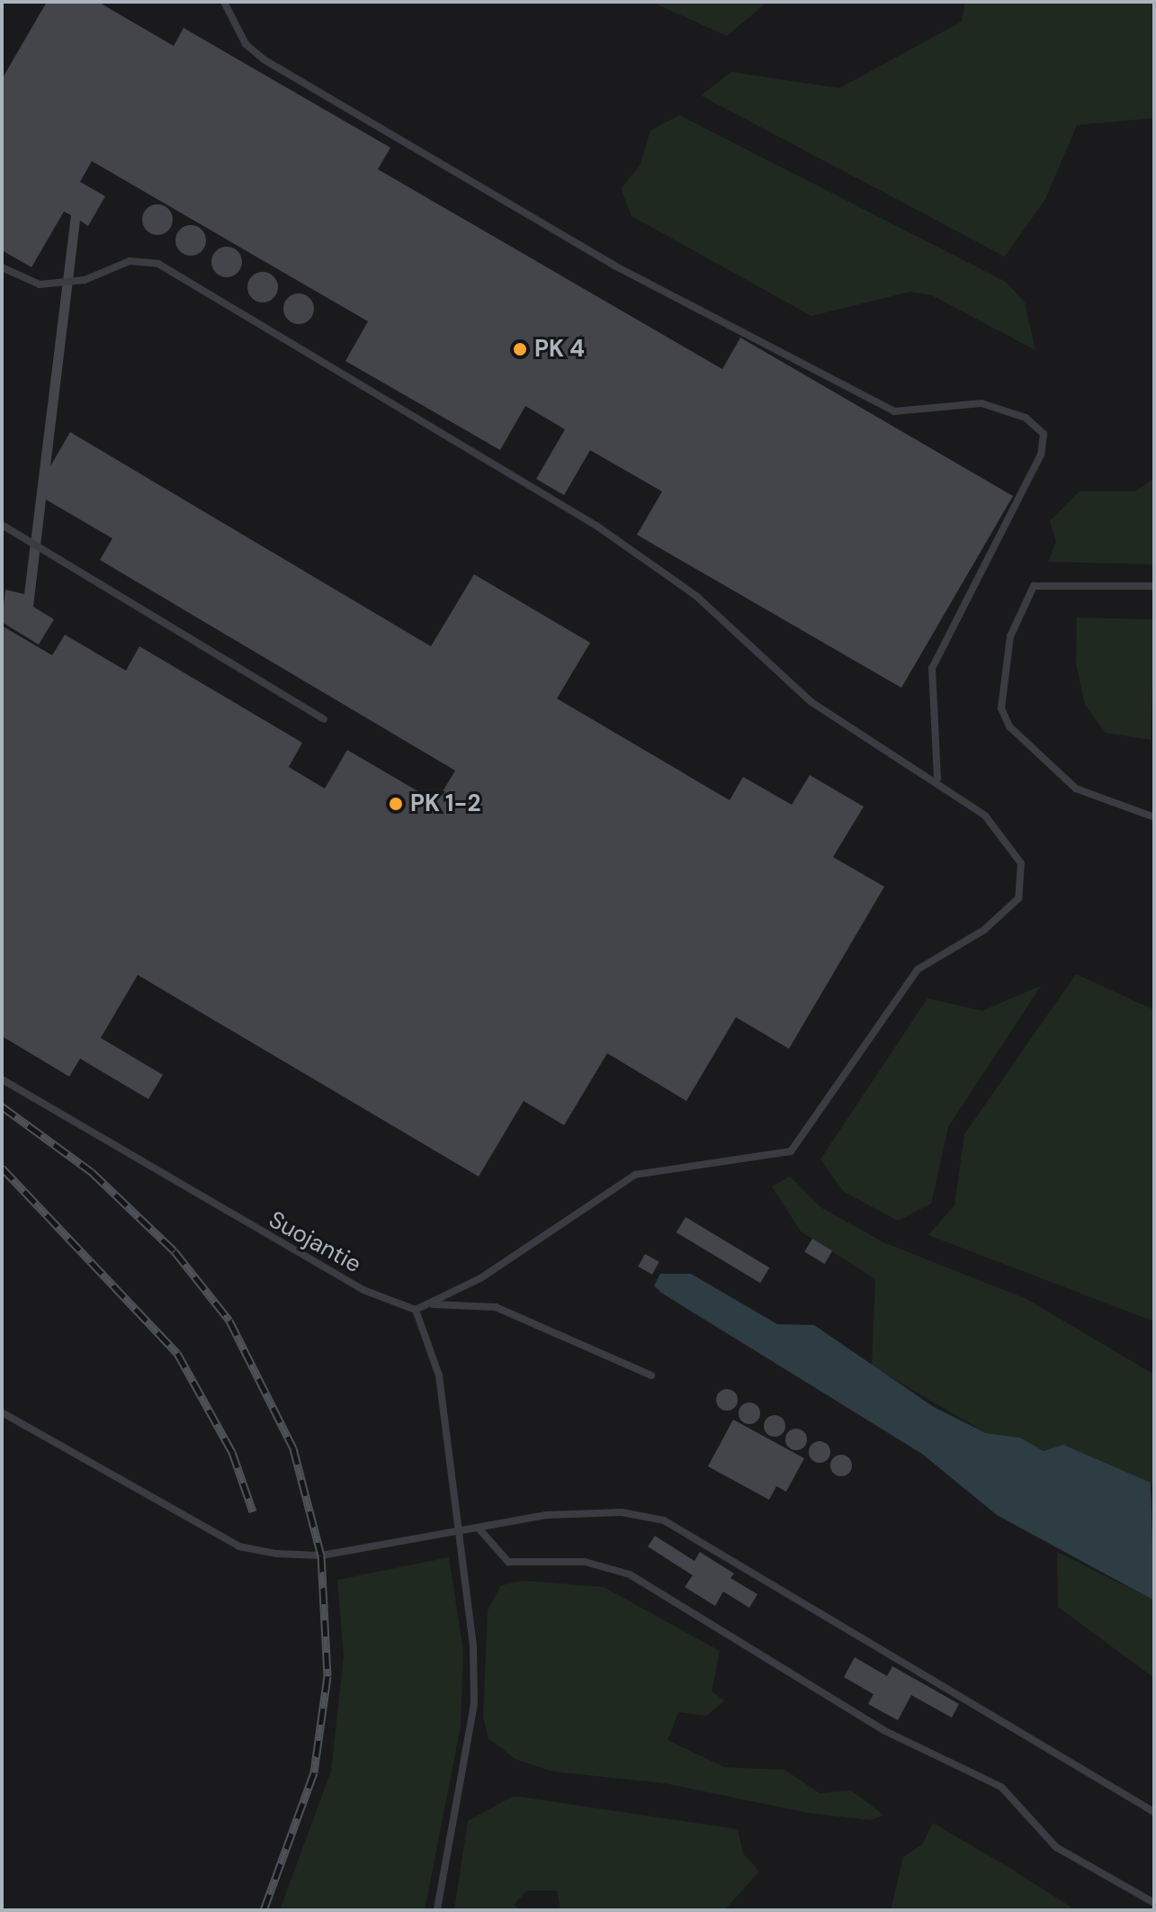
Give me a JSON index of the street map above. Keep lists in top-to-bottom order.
{
  "streets": {
    "lane": ["Suojantie"]
  },
  "places": ["PK 4", "PK 1-2"]
}
